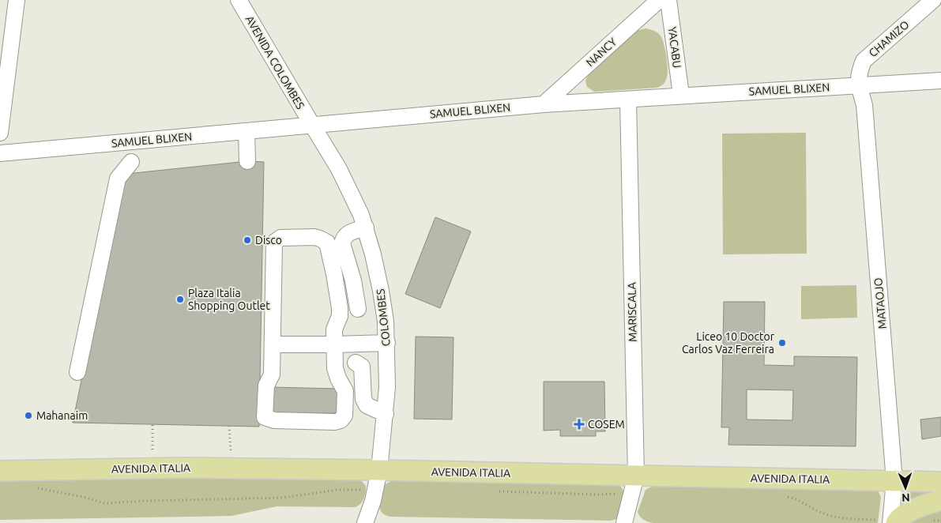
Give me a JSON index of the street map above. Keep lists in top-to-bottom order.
{
  "streets": {
    "main road": ["AVENIDA ITALIA"],
    "street": [
      "CHAMIZO",
      "YACABU",
      "NANCY",
      "AVENIDA COLOMBES",
      "SAMUEL BLIXEN",
      "MATAOJO",
      "MARISCALA",
      "COLOMBES"
    ]
  },
  "crossings": [
    ["CHAMIZO", "SAMUEL BLIXEN"],
    ["CHAMIZO", "MATAOJO"],
    ["YACABU", "SAMUEL BLIXEN"],
    ["NANCY", "SAMUEL BLIXEN"],
    ["AVENIDA COLOMBES", "SAMUEL BLIXEN"],
    ["AVENIDA COLOMBES", "COLOMBES"],
    ["SAMUEL BLIXEN", "MATAOJO"],
    ["SAMUEL BLIXEN", "MARISCALA"],
    ["SAMUEL BLIXEN", "COLOMBES"],
    ["MATAOJO", "AVENIDA ITALIA"],
    ["MARISCALA", "AVENIDA ITALIA"],
    ["COLOMBES", "AVENIDA ITALIA"]
  ],
  "places": {
    "other": [
      "Disco",
      "Plaza Italia Shopping Outlet",
      "Liceo 10 Doctor Carlos Vaz Ferreira",
      "Mahanaim"
    ],
    "health": ["COSEM"]
  },
  "north": "bottom"
}
